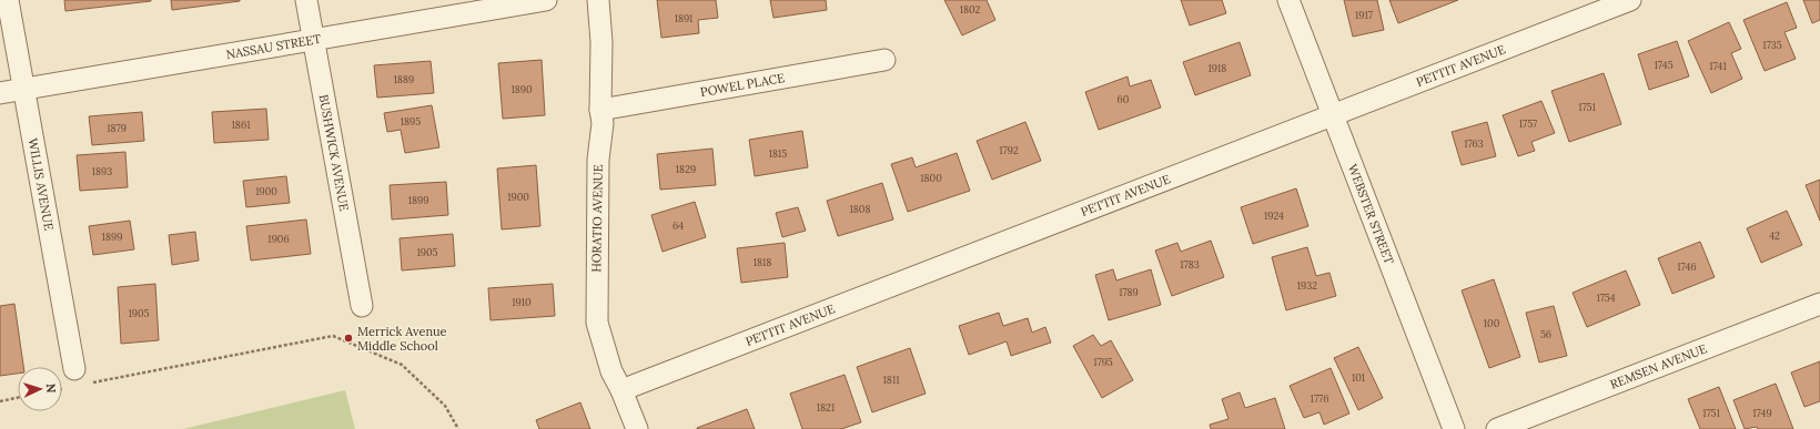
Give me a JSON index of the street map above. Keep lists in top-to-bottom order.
{
  "streets": {
    "street": [
      "NASSAU STREET",
      "PETTIT AVENUE",
      "POWEL PLACE",
      "BUSHWICK AVENUE",
      "WILLIS AVENUE",
      "WEBSTER STREET",
      "HORATIO AVENUE",
      "REMSEN AVENUE"
    ]
  },
  "crossings": [
    ["NASSAU STREET", "BUSHWICK AVENUE"],
    ["NASSAU STREET", "WILLIS AVENUE"],
    ["PETTIT AVENUE", "WEBSTER STREET"],
    ["PETTIT AVENUE", "HORATIO AVENUE"],
    ["POWEL PLACE", "HORATIO AVENUE"]
  ],
  "places": ["Merrick Avenue Middle School"],
  "house_numbers": [
    "1802",
    "1917",
    "1891",
    "1735",
    "1745",
    "1741",
    "1918",
    "1889",
    "1890",
    "60",
    "1751",
    "1895",
    "1757",
    "1861",
    "1879",
    "1763",
    "1792",
    "1815",
    "1829",
    "1893",
    "1800",
    "1900",
    "1900",
    "1899",
    "1808",
    "1924",
    "64",
    "42",
    "1899",
    "1906",
    "1905",
    "1818",
    "1783",
    "1746",
    "1932",
    "1789",
    "1754",
    "1910",
    "1905",
    "100",
    "56",
    "1795",
    "101",
    "1811",
    "1776",
    "1821",
    "1751",
    "1749"
  ],
  "north": "right"
}
